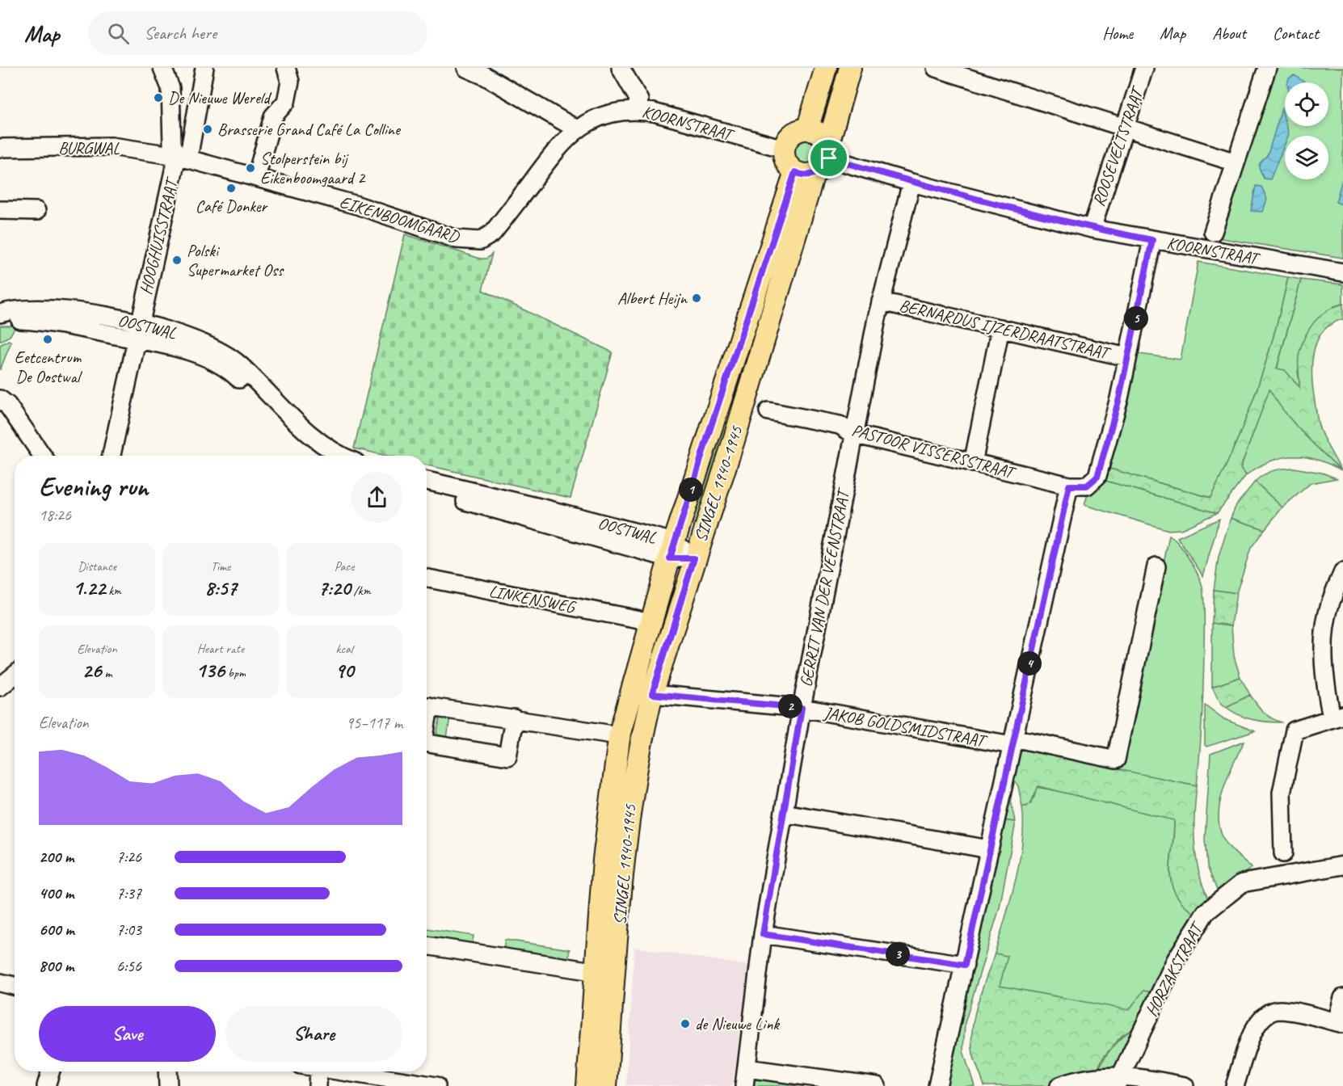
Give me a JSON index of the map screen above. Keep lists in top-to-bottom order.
{
  "streets": {
    "main road": ["SINGEL 1940-1945"],
    "street": [
      "KOORNSTRAAT",
      "BURGWAL",
      "ROOSEVELTSTRAAT",
      "EIKENBOOMGAARD",
      "HOOGHUISSTRAAT",
      "OOSTWAL",
      "BERNARDUS IJZERDRAATSTRAAT",
      "PASTOOR VISSERSSTRAAT",
      "GERRIT VAN DER VEENSTRAAT",
      "LINKENSWEG",
      "JAKOB GOLDSMIDSTRAAT",
      "HORZAKSTRAAT"
    ]
  },
  "crossings": [
    ["KOORNSTRAAT", "ROOSEVELTSTRAAT"],
    ["KOORNSTRAAT", "EIKENBOOMGAARD"],
    ["KOORNSTRAAT", "SINGEL 1940-1945"],
    ["KOORNSTRAAT", "GERRIT VAN DER VEENSTRAAT"],
    ["BURGWAL", "EIKENBOOMGAARD"],
    ["BURGWAL", "HOOGHUISSTRAAT"],
    ["EIKENBOOMGAARD", "HOOGHUISSTRAAT"],
    ["HOOGHUISSTRAAT", "OOSTWAL"],
    ["OOSTWAL", "SINGEL 1940-1945"],
    ["BERNARDUS IJZERDRAATSTRAAT", "GERRIT VAN DER VEENSTRAAT"],
    ["PASTOOR VISSERSSTRAAT", "GERRIT VAN DER VEENSTRAAT"],
    ["SINGEL 1940-1945", "LINKENSWEG"],
    ["SINGEL 1940-1945", "JAKOB GOLDSMIDSTRAAT"],
    ["GERRIT VAN DER VEENSTRAAT", "JAKOB GOLDSMIDSTRAAT"]
  ],
  "places": [
    "De Nieuwe Wereld",
    "Brasserie Grand Café La Colline",
    "Stolperstein bij Eikenboomgaard 2",
    "Café Donker",
    "Polski Supermarket Oss",
    "Albert Heijn",
    "Eetcentrum De Oostwal",
    "de Nieuwe Link"
  ],
  "page": {
    "header": "Map",
    "search": "Search here",
    "nav": [
      "Home",
      "Map",
      "About",
      "Contact"
    ],
    "pins": [
      "5",
      "1",
      "4",
      "2",
      "3"
    ],
    "heading": ["Evening run", "18:26"],
    "stats": [
      ["Distance", "1.22 km"],
      ["Time", "8:57"],
      ["Pace", "7:20 /km"],
      ["Elevation", "26 m"],
      ["Heart rate", "136 bpm"],
      ["kcal", "90"]
    ],
    "chart": ["Elevation", "95–117 m"],
    "list": [
      {
        "name": "200 m",
        "note": "7:26"
      },
      {
        "name": "400 m",
        "note": "7:37"
      },
      {
        "name": "600 m",
        "note": "7:03"
      },
      {
        "name": "800 m",
        "note": "6:56"
      }
    ],
    "buttons": ["Save", "Share"]
  }
}
